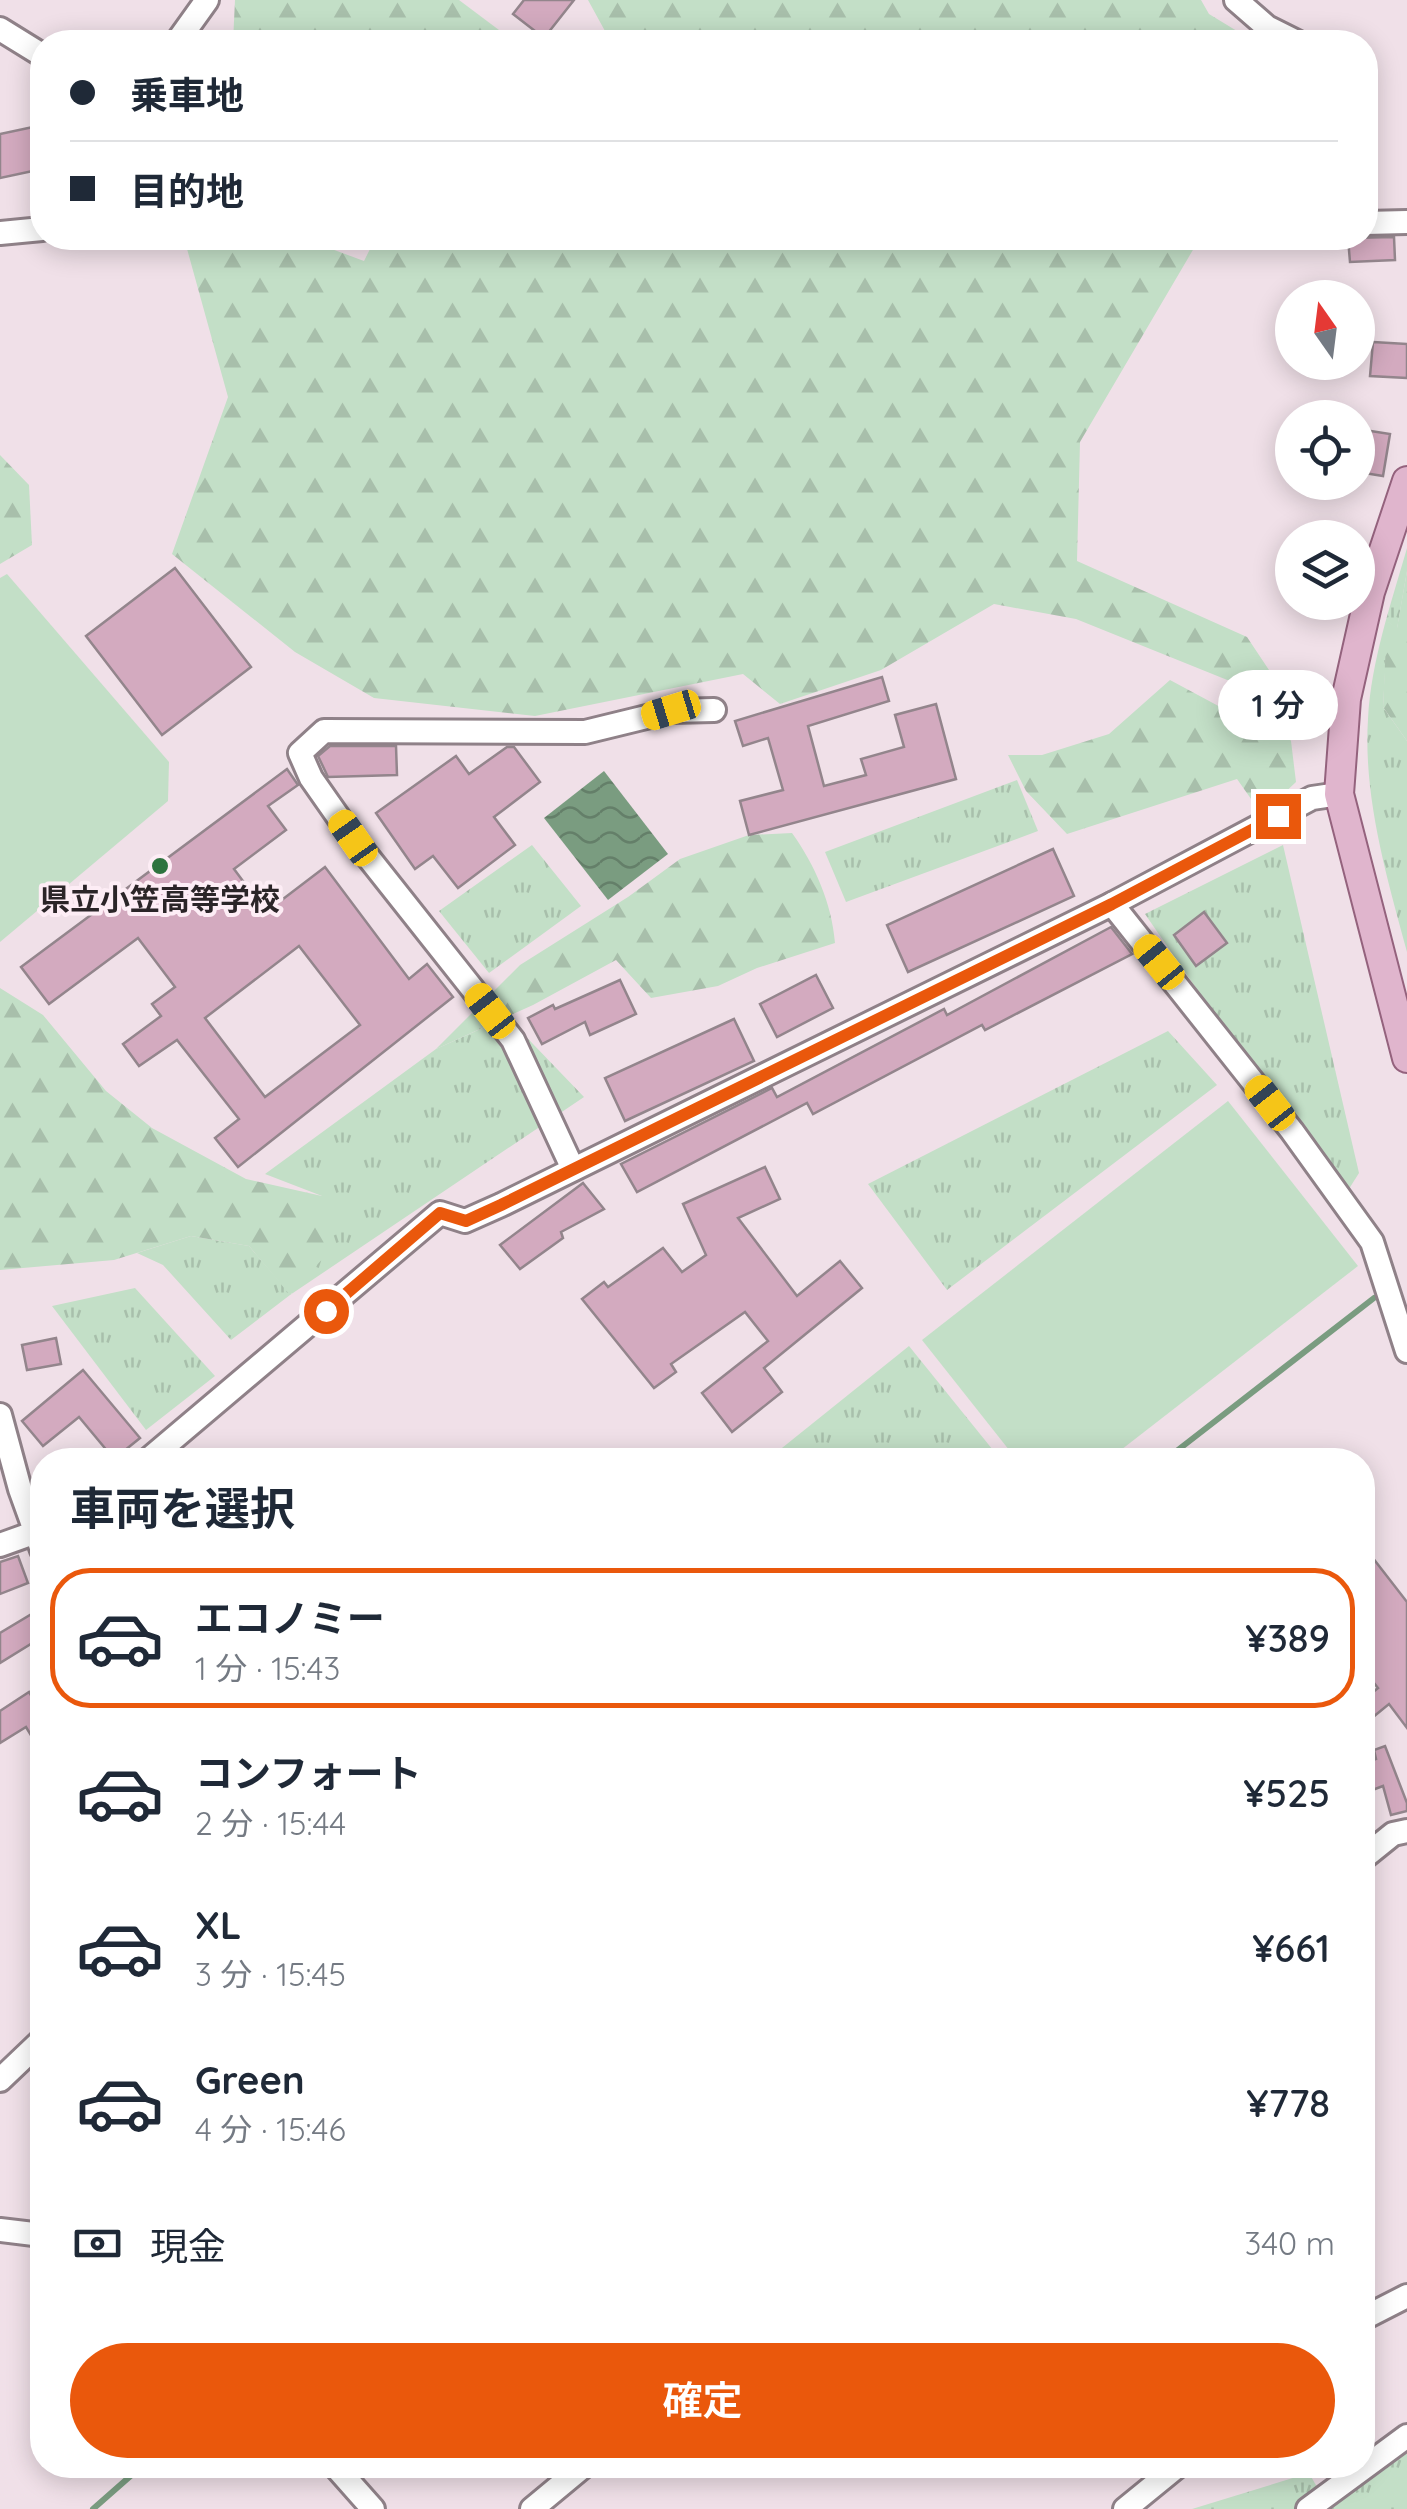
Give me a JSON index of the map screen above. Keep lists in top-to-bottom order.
{
  "places": ["県立小笠高等学校"],
  "north": "top",
  "page": {
    "banner": ["乗車地", "目的地"],
    "bubble": "1 分",
    "heading": "車両を選択",
    "list": [
      {
        "name": "エコノミー",
        "note": "1 分 · 15:43",
        "value": "¥389"
      },
      {
        "name": "コンフォート",
        "note": "2 分 · 15:44",
        "value": "¥525"
      },
      {
        "name": "XL",
        "note": "3 分 · 15:45",
        "value": "¥661"
      },
      {
        "name": "Green",
        "note": "4 分 · 15:46",
        "value": "¥778"
      }
    ],
    "pay": ["現金", "340 m"],
    "buttons": "確定"
  }
}
